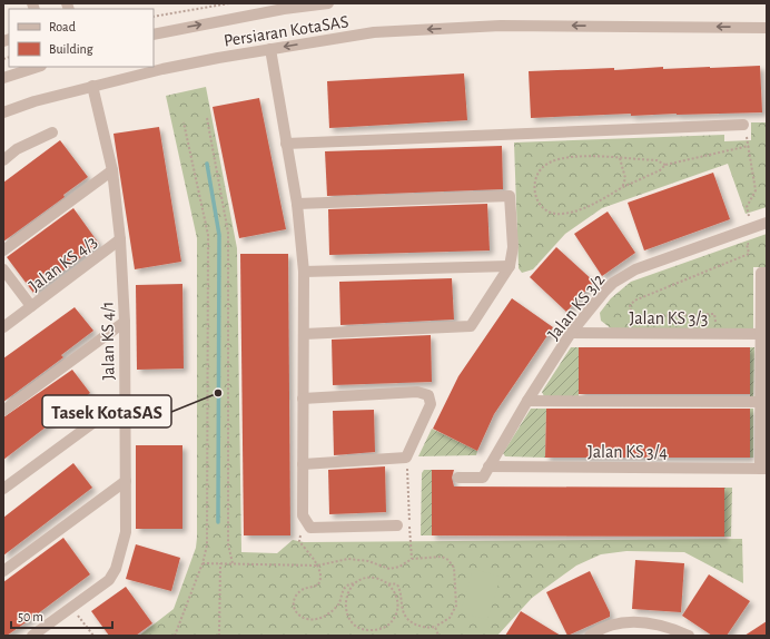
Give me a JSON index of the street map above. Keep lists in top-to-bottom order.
{
  "streets": {
    "street": [
      "Persiaran KotaSAS",
      "Jalan KS 4/3",
      "Jalan KS 3/2",
      "Jalan KS 3/3",
      "Jalan KS 4/1",
      "Jalan KS 3/4"
    ]
  },
  "crossings": [
    ["Persiaran KotaSAS", "Jalan KS 4/1"],
    ["Jalan KS 4/3", "Jalan KS 4/1"],
    ["Jalan KS 3/2", "Jalan KS 3/3"],
    ["Jalan KS 3/2", "Jalan KS 3/4"]
  ],
  "places": ["Tasek KotaSAS"],
  "legend": ["Road", "Building"],
  "scale_bar": "50 m"
}
